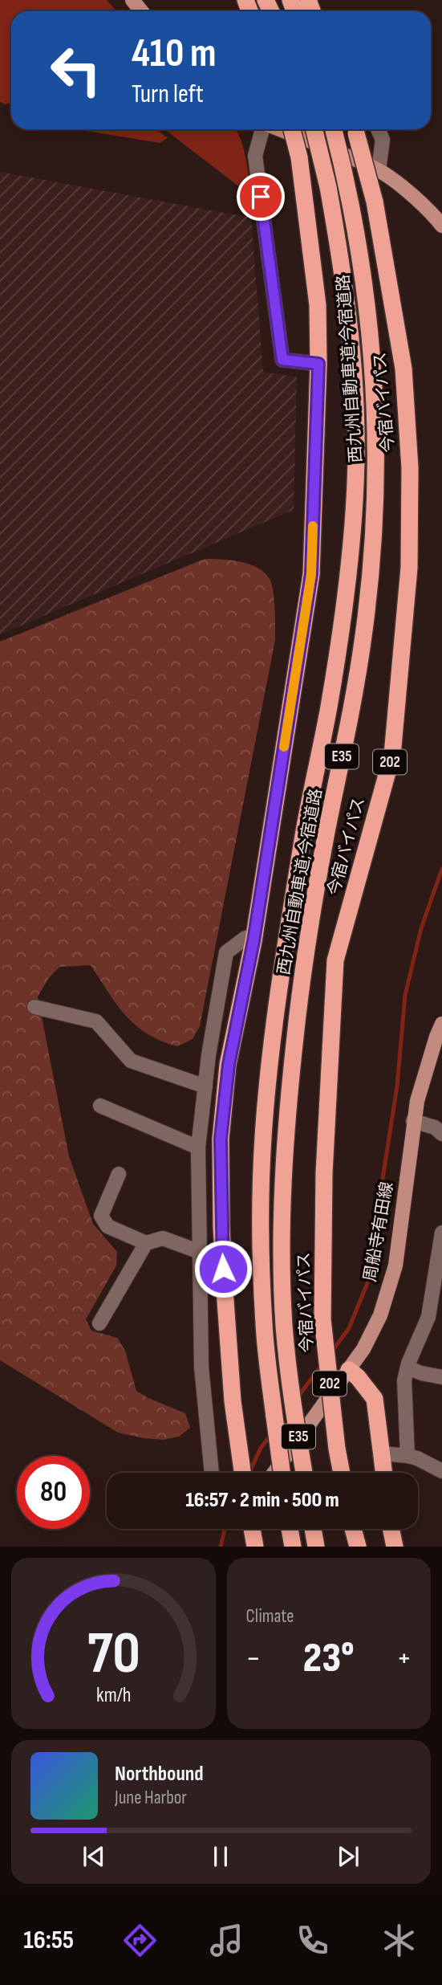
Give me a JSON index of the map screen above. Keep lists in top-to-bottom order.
{
  "streets": {
    "highway": [
      "西九州自動車道;今宿道路",
      "今宿バイパス",
      "E35",
      "202"
    ],
    "main road": ["周船寺有田線"]
  },
  "page": {
    "turn": ["410 m", "Turn left"],
    "limit": "80",
    "trip": "16:57 · 2 min · 500 m",
    "tile": "Climate",
    "heat": ["−", "23°", "+"],
    "song": ["Northbound", "June Harbor"],
    "tabs": "16:55",
    "gauge": ["70", "km/h"]
  }
}
